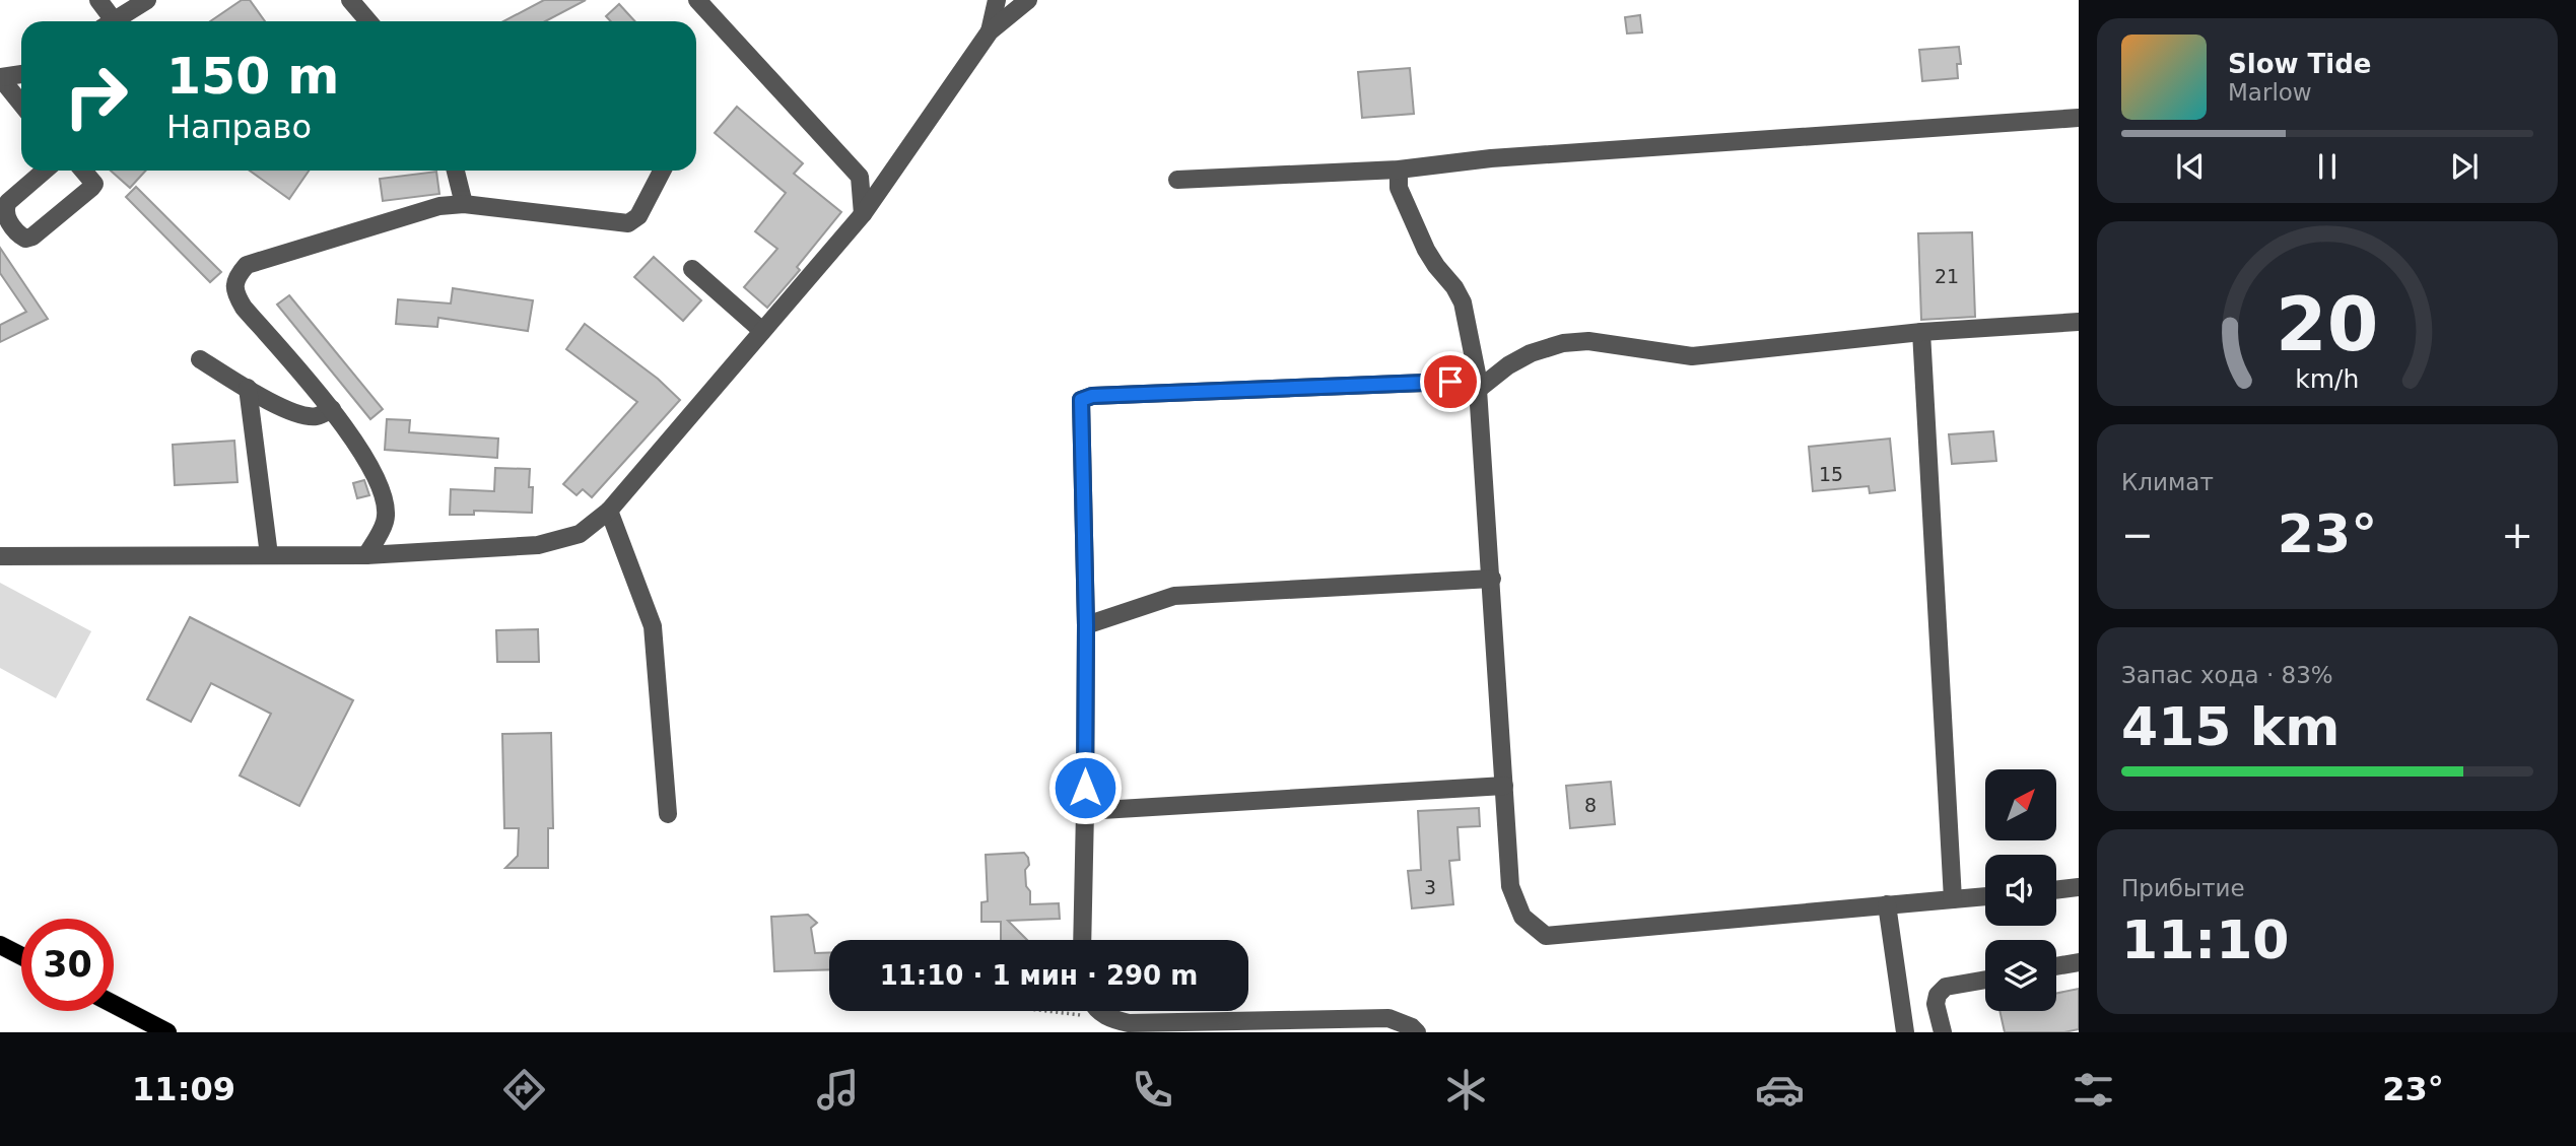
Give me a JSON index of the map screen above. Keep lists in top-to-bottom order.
{
  "house_numbers": [
    "21",
    "15",
    "8",
    "3"
  ],
  "north": "top right",
  "page": {
    "turn": ["150 m", "Направо"],
    "song": ["Slow Tide", "Marlow"],
    "tile": [
      "Климат",
      ["Запас хода · 83%", "415 km"],
      ["Прибытие", "11:10"]
    ],
    "heat": ["−", "23°", "+"],
    "limit": "30",
    "trip": "11:10 · 1 мин · 290 m",
    "tabs": ["11:09", "23°"],
    "gauge": ["20", "km/h"]
  }
}
